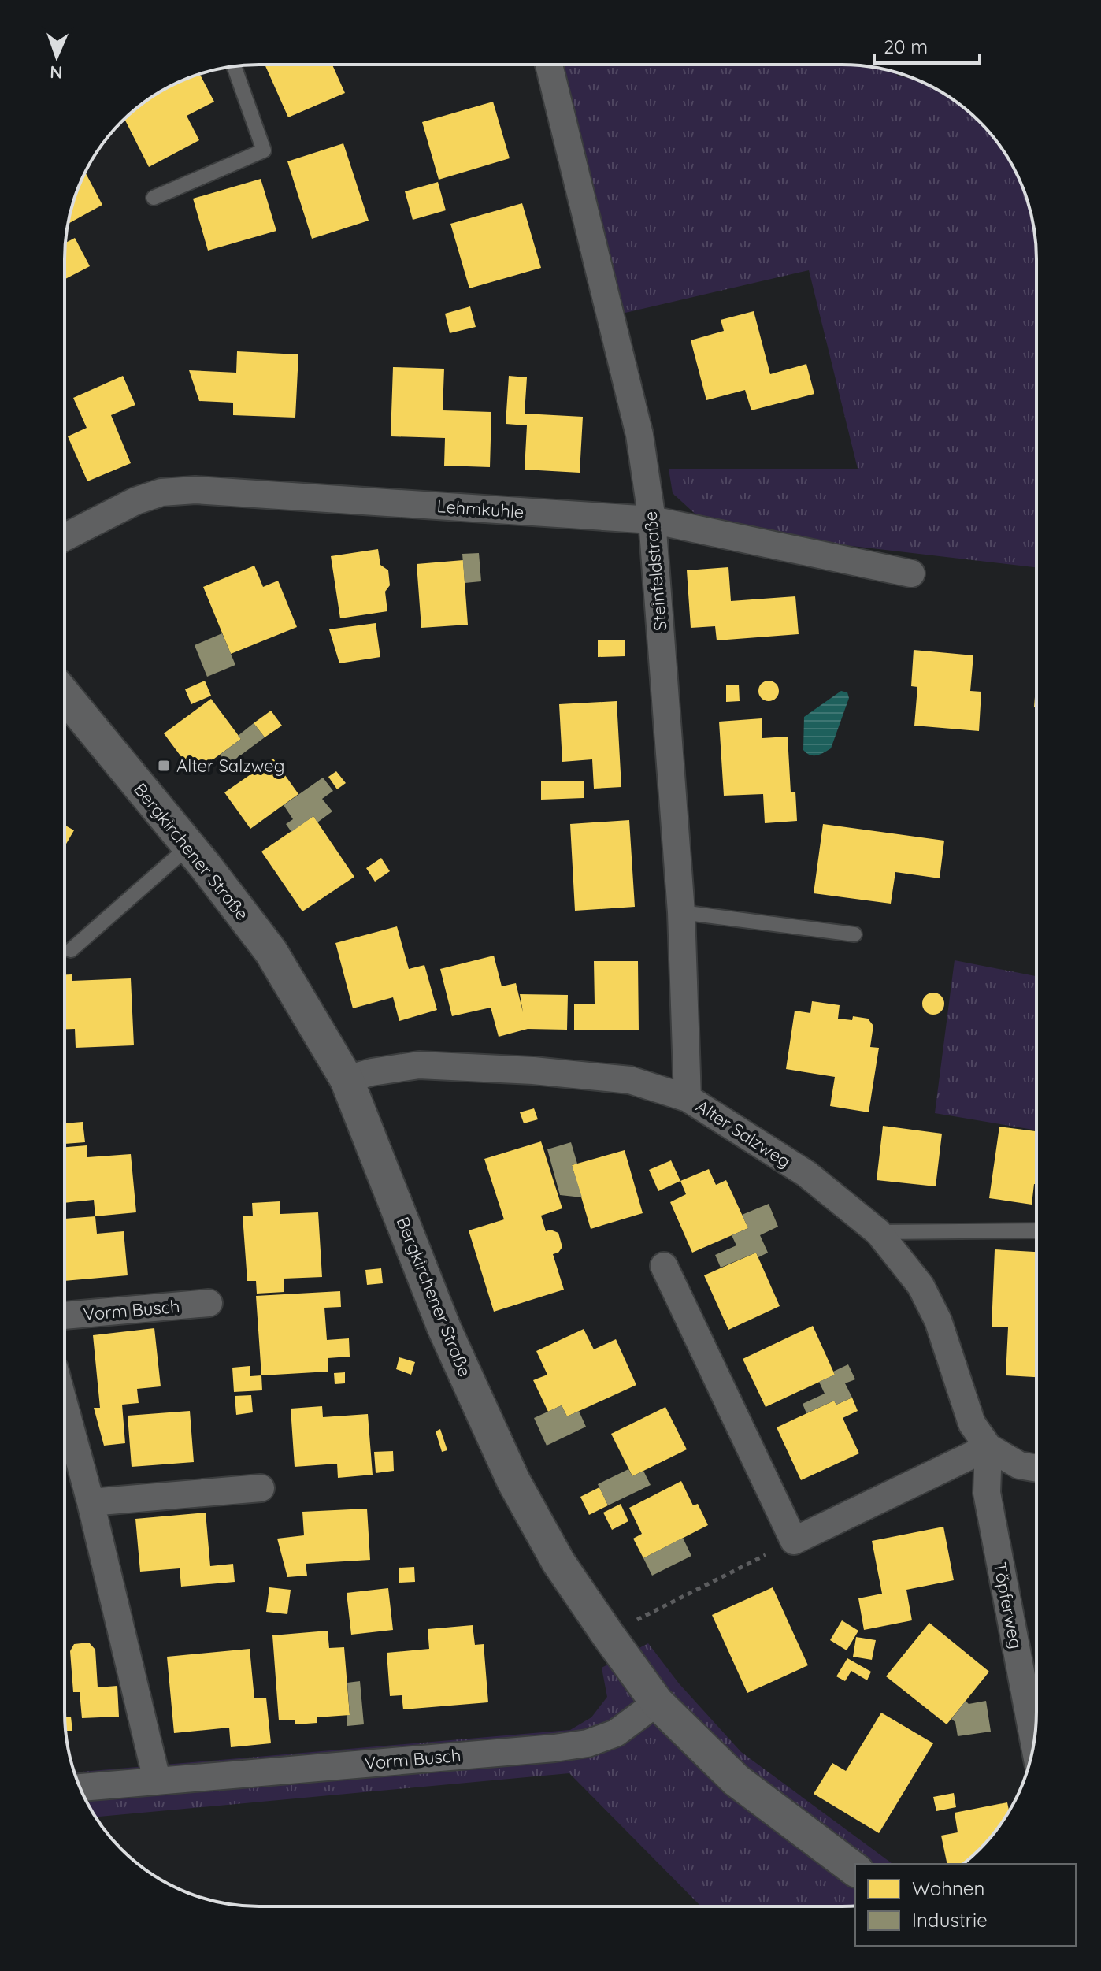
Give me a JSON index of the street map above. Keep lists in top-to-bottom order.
{
  "streets": {
    "street": [
      "Lehmkuhle",
      "Steinfeldstraße",
      "Bergkirchener Straße",
      "Alter Salzweg",
      "Vorm Busch",
      "Töpferweg"
    ]
  },
  "crossings": [
    ["Lehmkuhle", "Steinfeldstraße"],
    ["Steinfeldstraße", "Alter Salzweg"],
    ["Bergkirchener Straße", "Alter Salzweg"],
    ["Bergkirchener Straße", "Vorm Busch"],
    ["Alter Salzweg", "Töpferweg"]
  ],
  "places": {
    "transit": ["Alter Salzweg"]
  },
  "legend": ["Wohnen", "Industrie"],
  "scale_bar": "20 m",
  "north": "bottom"
}
